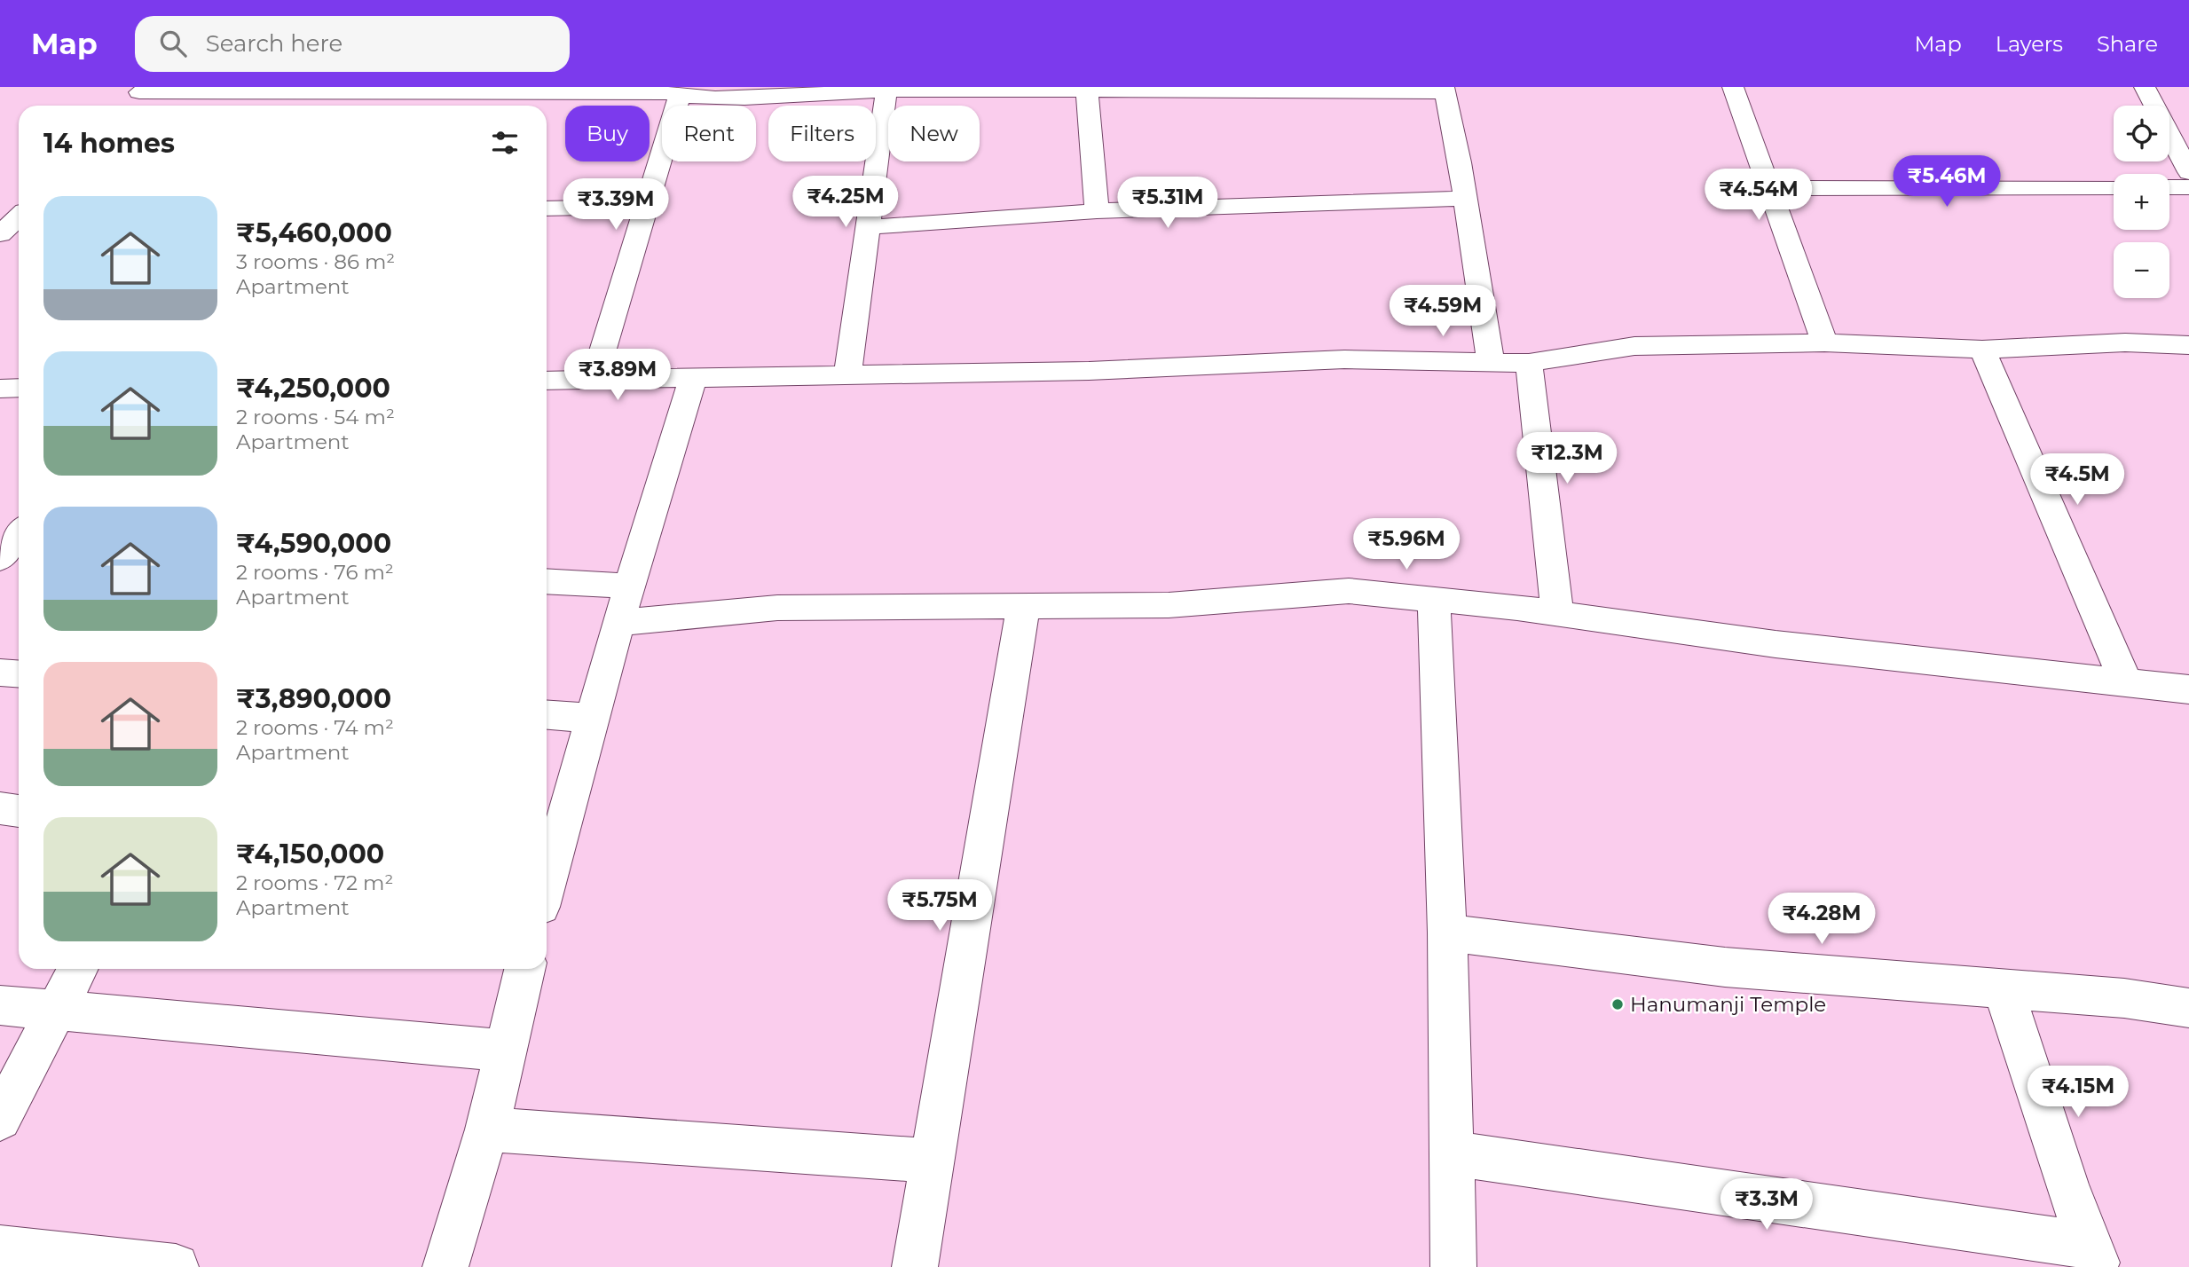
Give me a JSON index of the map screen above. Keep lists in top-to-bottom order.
{
  "places": ["Hanumanji Temple"],
  "page": {
    "header": "Map",
    "search": "Search here",
    "nav": ["Map", "Layers", "Share"],
    "map_buttons": ["+", "−"],
    "chip": [
      "Buy",
      "Rent",
      "Filters",
      "New"
    ],
    "heading": "14 homes",
    "price": [
      "₹5.46M",
      "₹4.54M",
      "₹4.25M",
      "₹5.31M",
      "₹3.39M",
      "₹4.59M",
      "₹3.89M",
      "₹12.3M",
      "₹4.5M",
      "₹5.96M",
      "₹5.75M",
      "₹4.28M",
      "₹4.15M",
      "₹3.3M"
    ],
    "list": [
      {
        "name": "₹5,460,000",
        "note": "3 rooms · 86 m² · Apartment"
      },
      {
        "name": "₹4,250,000",
        "note": "2 rooms · 54 m² · Apartment"
      },
      {
        "name": "₹4,590,000",
        "note": "2 rooms · 76 m² · Apartment"
      },
      {
        "name": "₹3,890,000",
        "note": "2 rooms · 74 m² · Apartment"
      },
      {
        "name": "₹4,150,000",
        "note": "2 rooms · 72 m² · Apartment"
      }
    ]
  }
}
